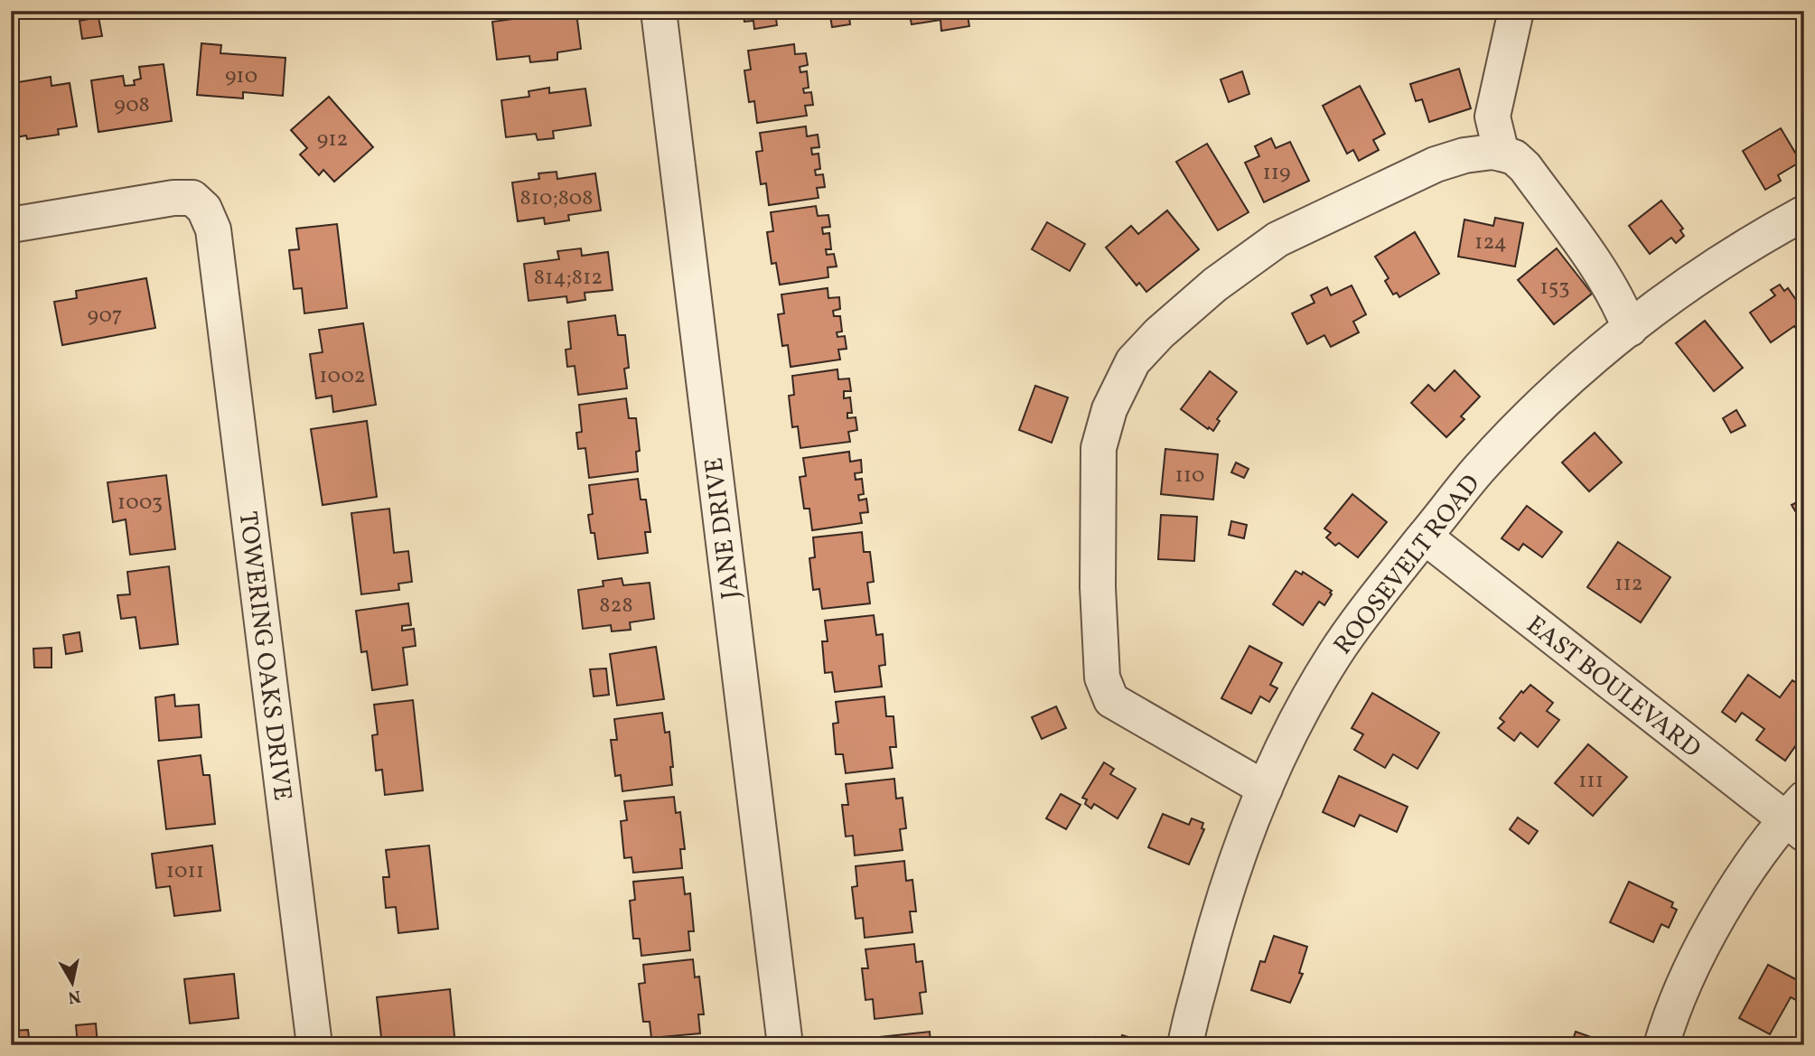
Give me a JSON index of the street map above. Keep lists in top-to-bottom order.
{
  "streets": {
    "street": [
      "JANE DRIVE",
      "ROOSEVELT ROAD",
      "TOWERING OAKS DRIVE",
      "EAST BOULEVARD"
    ]
  },
  "crossings": [
    ["ROOSEVELT ROAD", "EAST BOULEVARD"]
  ],
  "house_numbers": [
    "910",
    "908",
    "912",
    "119",
    "810;808",
    "124",
    "814;812",
    "153",
    "907",
    "1002",
    "110",
    "1003",
    "112",
    "828",
    "111",
    "1011"
  ],
  "north": "bottom"
}
